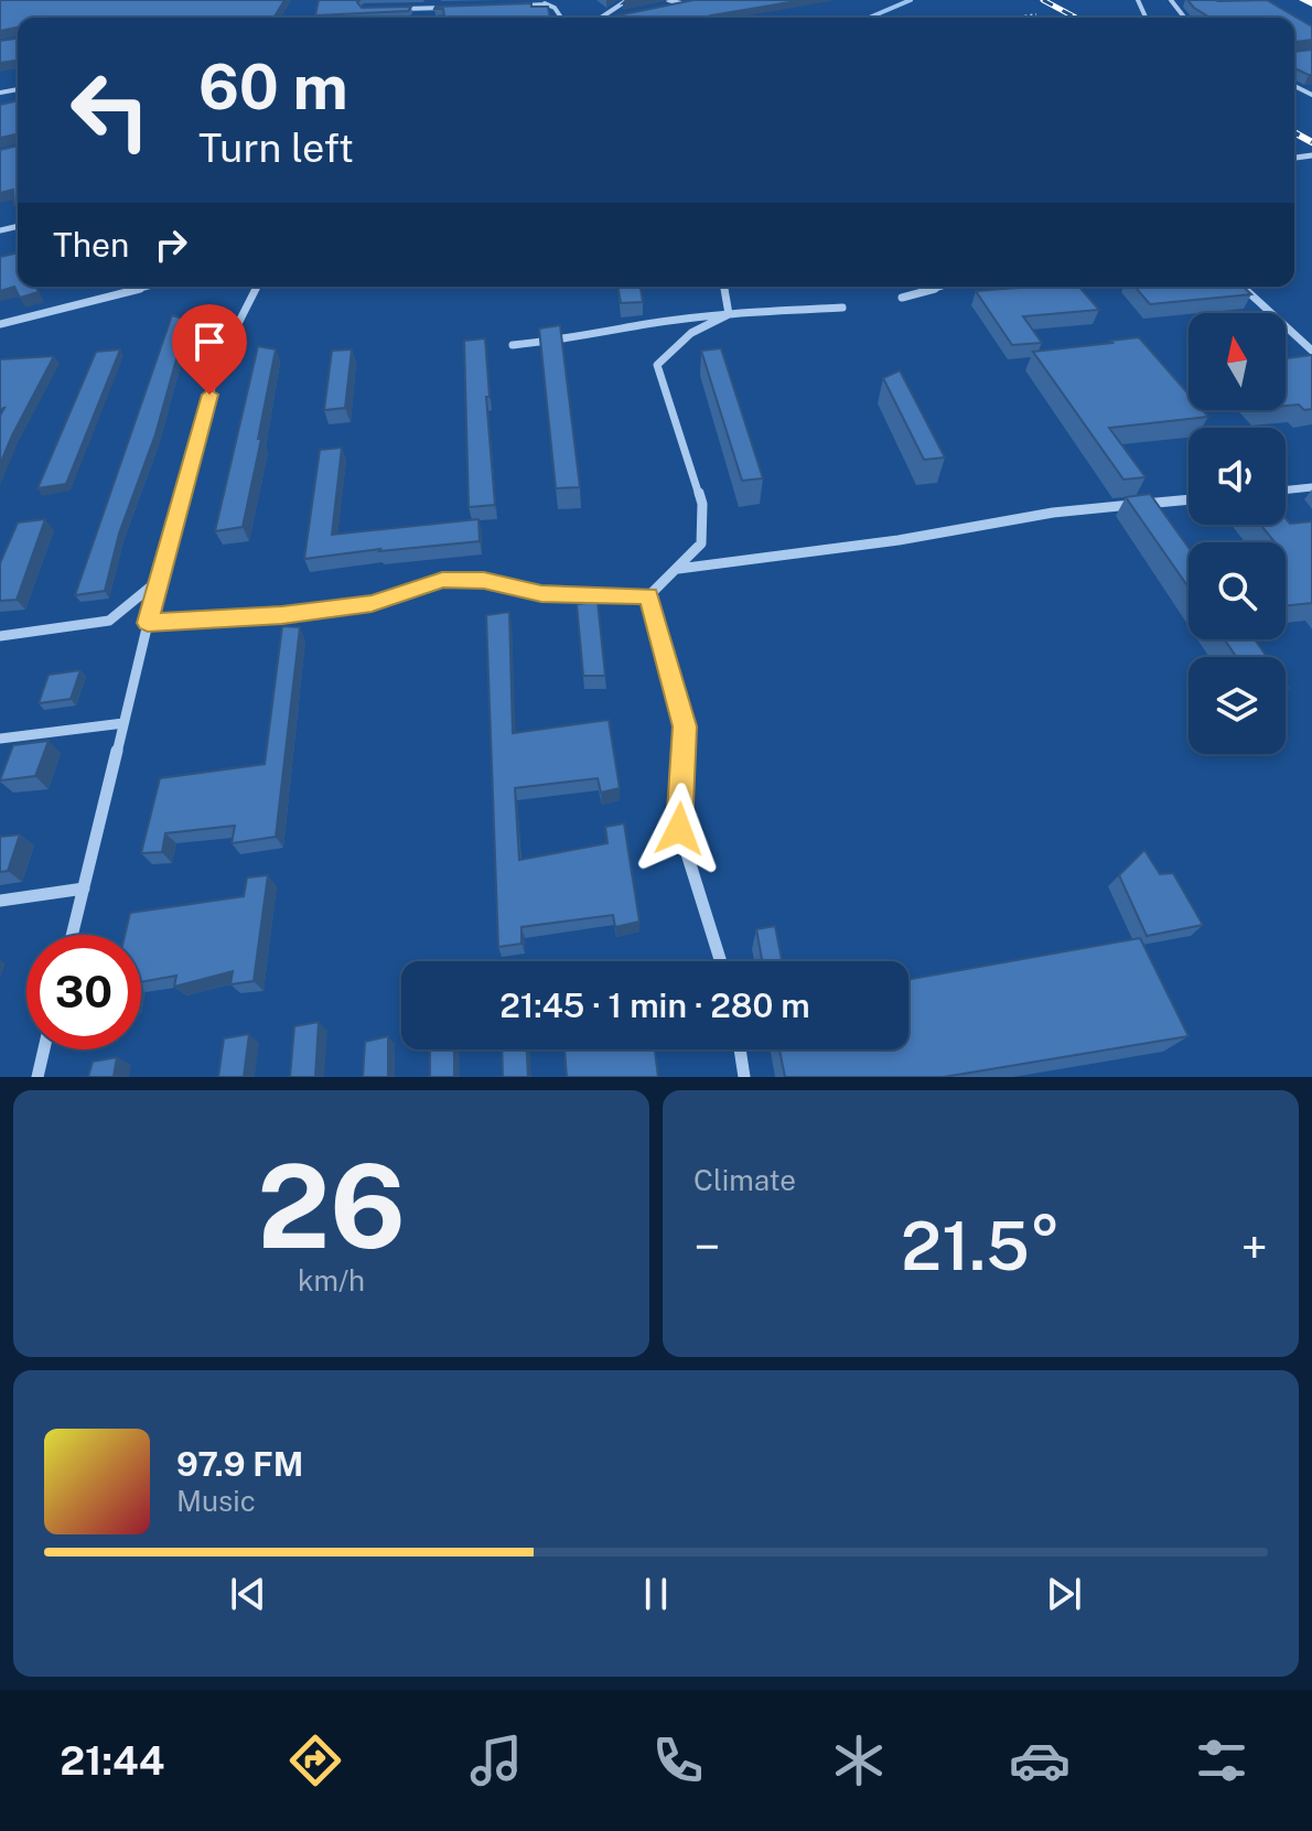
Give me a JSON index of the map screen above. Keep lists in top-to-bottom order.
{
  "north": "top",
  "page": {
    "turn": ["60 m", "Turn left"],
    "then": "Then",
    "limit": "30",
    "trip": "21:45 · 1 min · 280 m",
    "tile": [
      ["26", "km/h"],
      "Climate"
    ],
    "heat": ["−", "21.5°", "+"],
    "song": ["97.9 FM", "Music"],
    "tabs": "21:44"
  }
}
